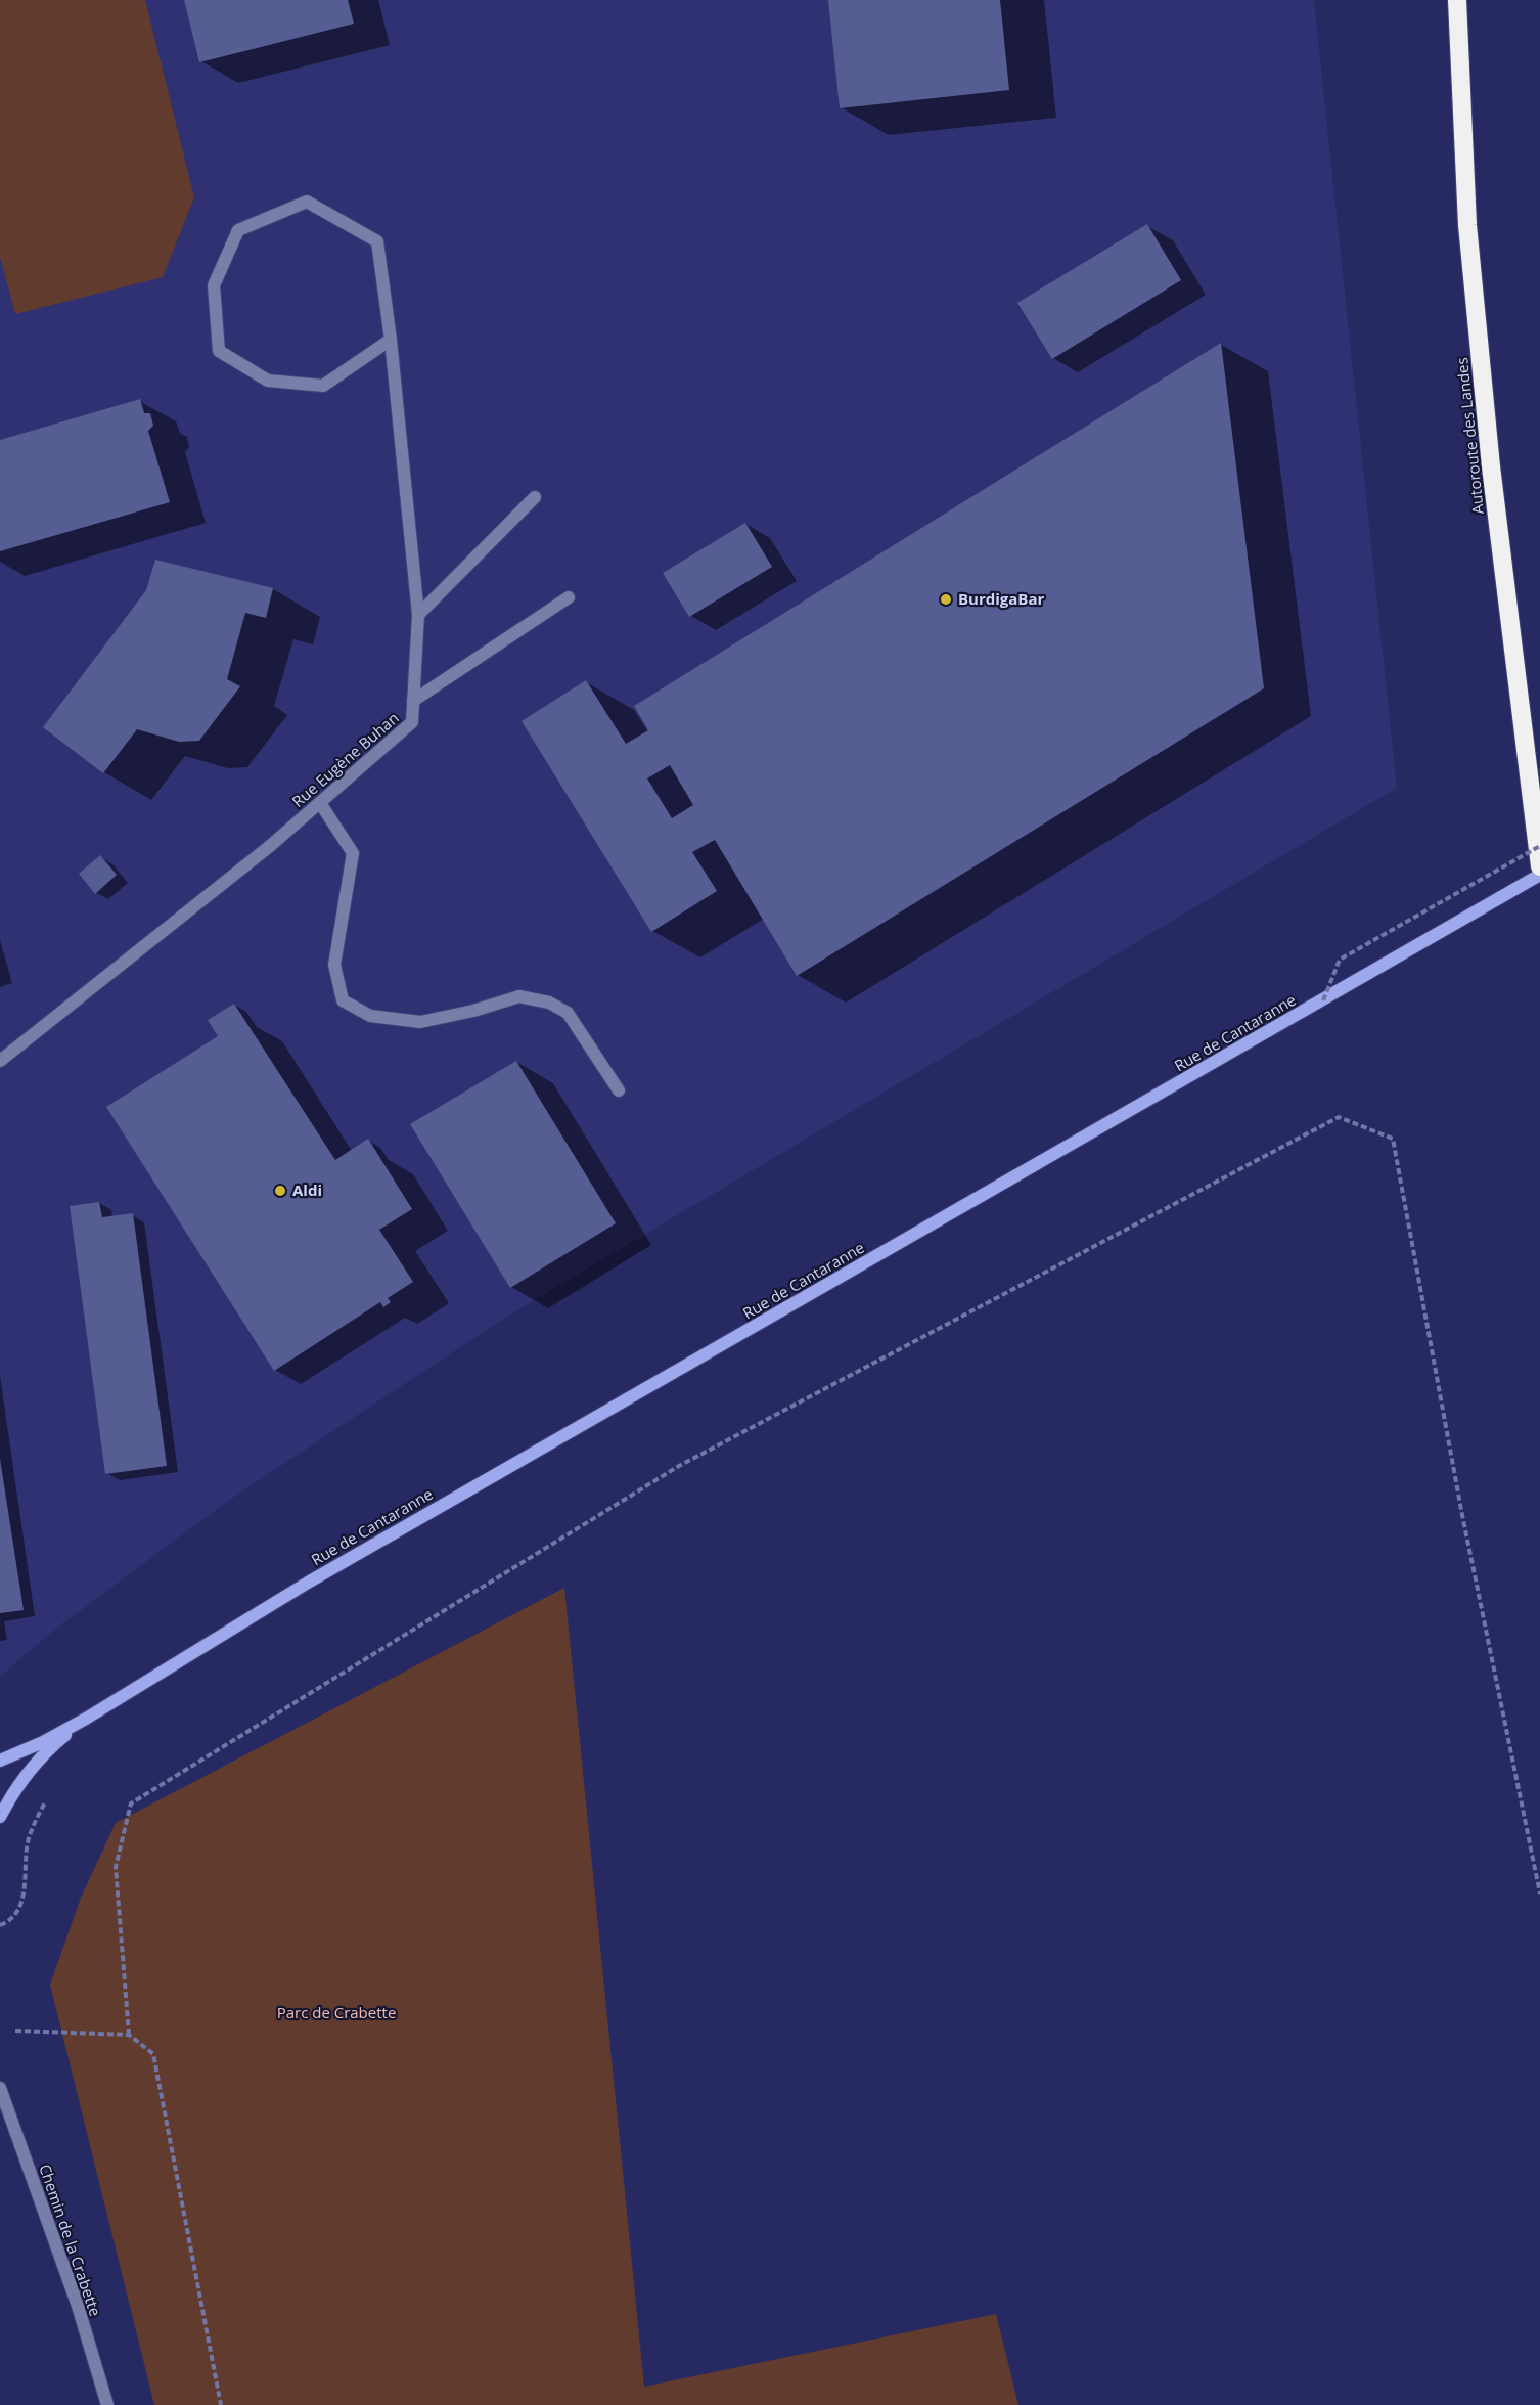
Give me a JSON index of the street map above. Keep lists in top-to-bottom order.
{
  "streets": {
    "highway": ["Autoroute des Landes"],
    "street": ["Rue Eugène Buhan", "Rue de Cantaranne", "Chemin de la Crabette"]
  },
  "parks": ["Parc de Crabette"],
  "places": ["BurdigaBar", "Aldi"]
}
